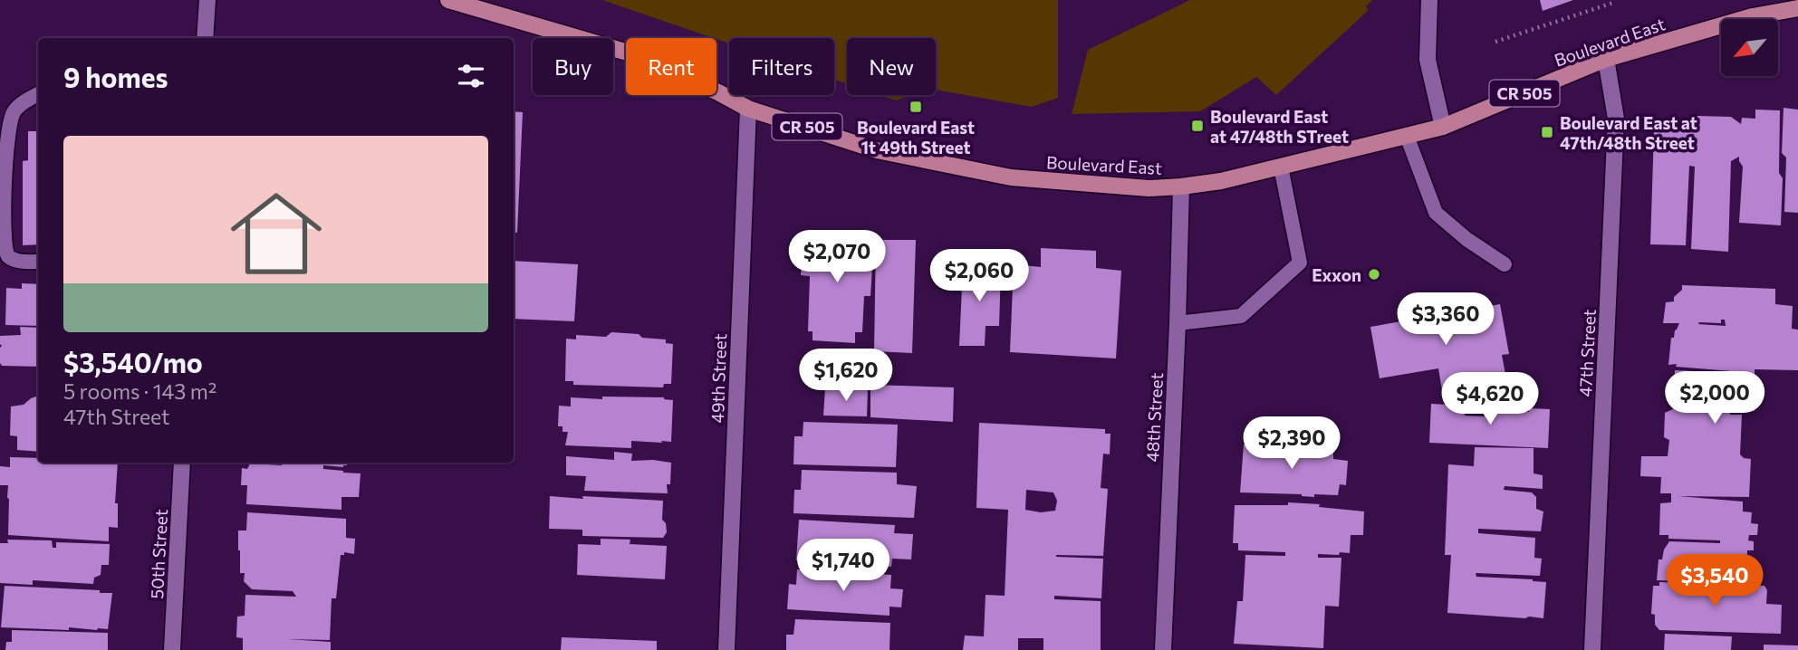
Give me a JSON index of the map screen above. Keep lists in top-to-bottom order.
{
  "streets": {
    "main road": ["Boulevard East", "CR 505"],
    "street": [
      "47th Street",
      "49th Street",
      "48th Street",
      "50th Street"
    ]
  },
  "crossings": [
    ["Boulevard East", "47th Street"],
    ["Boulevard East", "49th Street"],
    ["Boulevard East", "48th Street"]
  ],
  "places": {
    "transit": ["Boulevard East 1t 49th Street", "Boulevard East at 47/48th STreet", "Boulevard East at 47th/48th Street"],
    "other": ["Exxon"]
  },
  "north": "bottom left",
  "page": {
    "chip": [
      "Buy",
      "Rent",
      "Filters",
      "New"
    ],
    "heading": "9 homes",
    "list": [
      {
        "name": "$3,540/mo",
        "note": "5 rooms · 143 m² · 47th Street"
      }
    ],
    "price": [
      "$2,070",
      "$2,060",
      "$3,360",
      "$1,620",
      "$2,000",
      "$4,620",
      "$2,390",
      "$1,740",
      "$3,540"
    ]
  }
}
